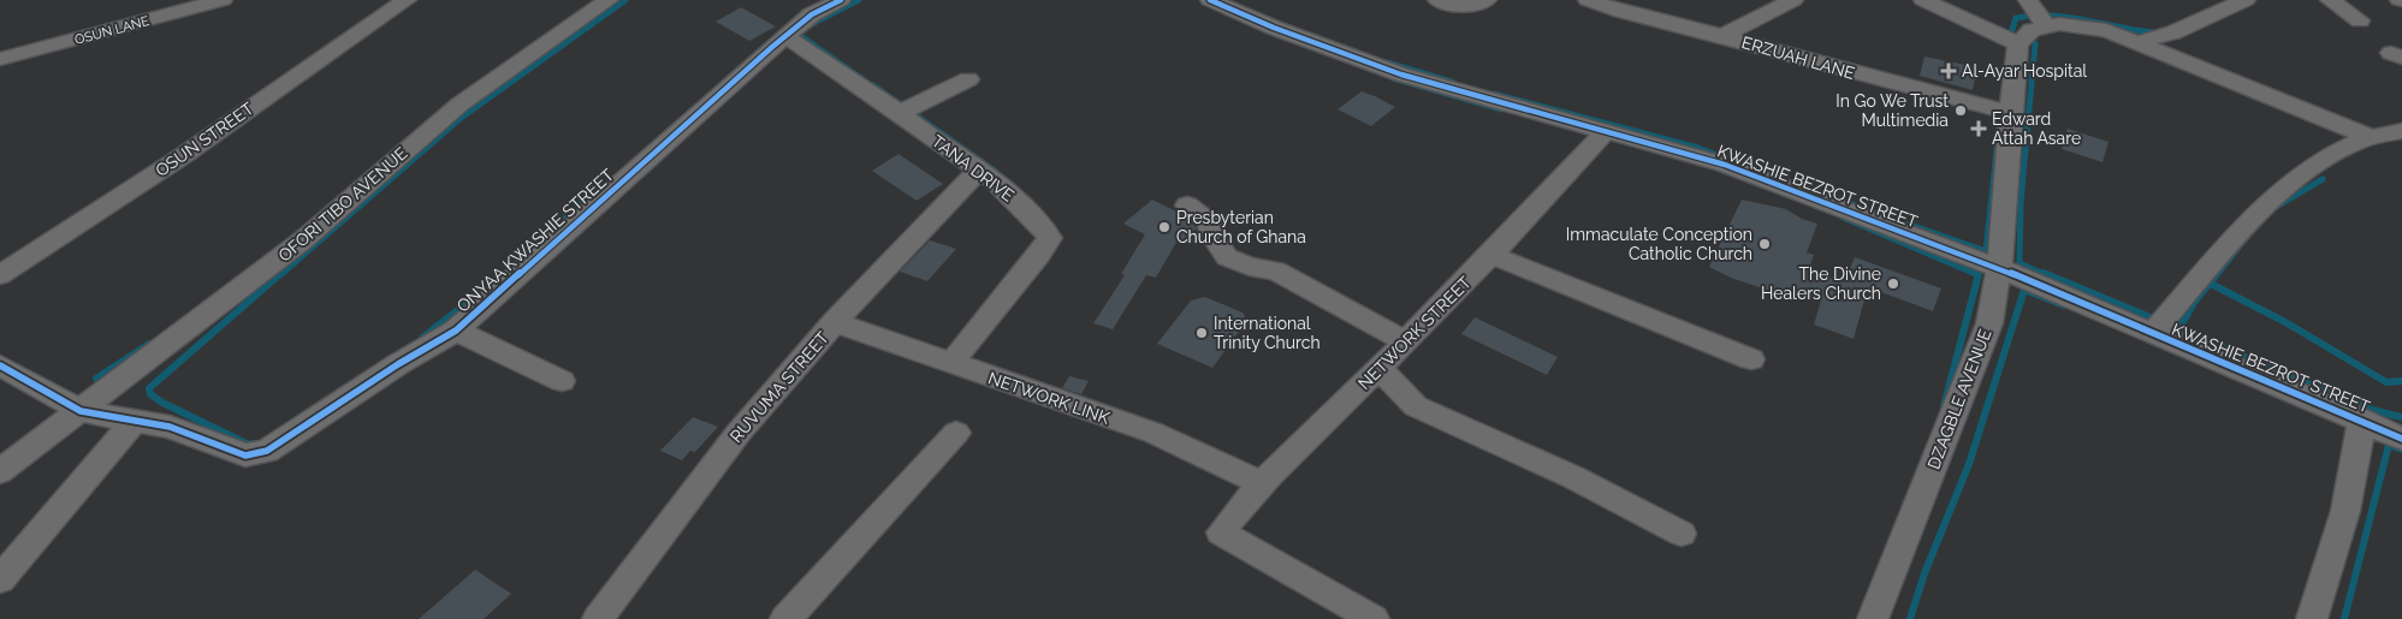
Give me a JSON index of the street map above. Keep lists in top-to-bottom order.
{
  "streets": {
    "street": [
      "OSUN LANE",
      "ERZUAH LANE",
      "OSUN STREET",
      "TANA DRIVE",
      "KWASHIE BEZROT STREET",
      "OFORI TIBO AVENUE",
      "ONYAA KWASHIE STREET",
      "NETWORK STREET",
      "RUVUMA STREET",
      "NETWORK LINK",
      "DZAGBLE AVENUE"
    ]
  },
  "crossings": [
    ["ERZUAH LANE", "DZAGBLE AVENUE"],
    ["TANA DRIVE", "ONYAA KWASHIE STREET"],
    ["TANA DRIVE", "RUVUMA STREET"],
    ["TANA DRIVE", "NETWORK LINK"],
    ["KWASHIE BEZROT STREET", "NETWORK STREET"],
    ["KWASHIE BEZROT STREET", "DZAGBLE AVENUE"],
    ["OFORI TIBO AVENUE", "ONYAA KWASHIE STREET"],
    ["NETWORK STREET", "NETWORK LINK"],
    ["RUVUMA STREET", "NETWORK LINK"]
  ],
  "places": {
    "health": ["Al-Ayar Hospital", "Edward Attah Asare"],
    "other": [
      "In Go We Trust Multimedia",
      "Presbyterian Church of Ghana",
      "Immaculate Conception Catholic Church",
      "The Divine Healers Church",
      "International Trinity Church"
    ]
  }
}
